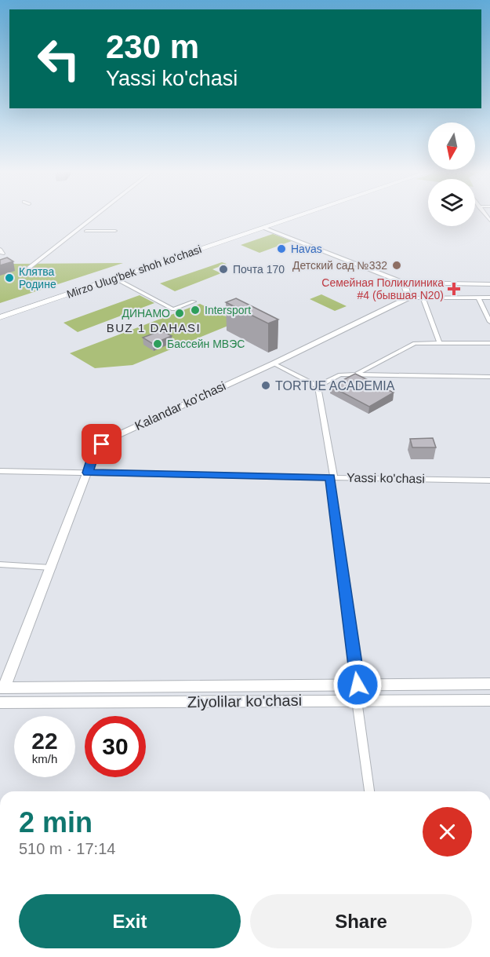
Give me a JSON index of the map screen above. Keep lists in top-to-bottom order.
{
  "streets": {
    "main road": ["Mirzo Ulug'bek shoh ko'chasi"],
    "street": ["Kalandar ko'chasi", "Yassi ko'chasi", "Ziyolilar ko'chasi"]
  },
  "crossings": [
    ["Kalandar ko'chasi", "Yassi ko'chasi"],
    ["Kalandar ko'chasi", "Ziyolilar ko'chasi"]
  ],
  "districts": ["BUZ 1 DAHASI"],
  "places": {
    "other": [
      "Havas",
      "Детский сад №332",
      "Почта 170",
      "Клятва Родине",
      "Intersport",
      "ДИНАМО",
      "Бассейн МВЭС",
      "TORTUE ACADEMIA"
    ],
    "health": ["Семейная Поликлиника #4 (бывшая N20)"]
  },
  "north": "bottom",
  "page": {
    "turn": ["230 m", "Yassi ko'chasi"],
    "speed": "22 km/h",
    "limit": "30",
    "heading": ["2 min", "510 m · 17:14"],
    "buttons": ["Exit", "Share"]
  }
}
